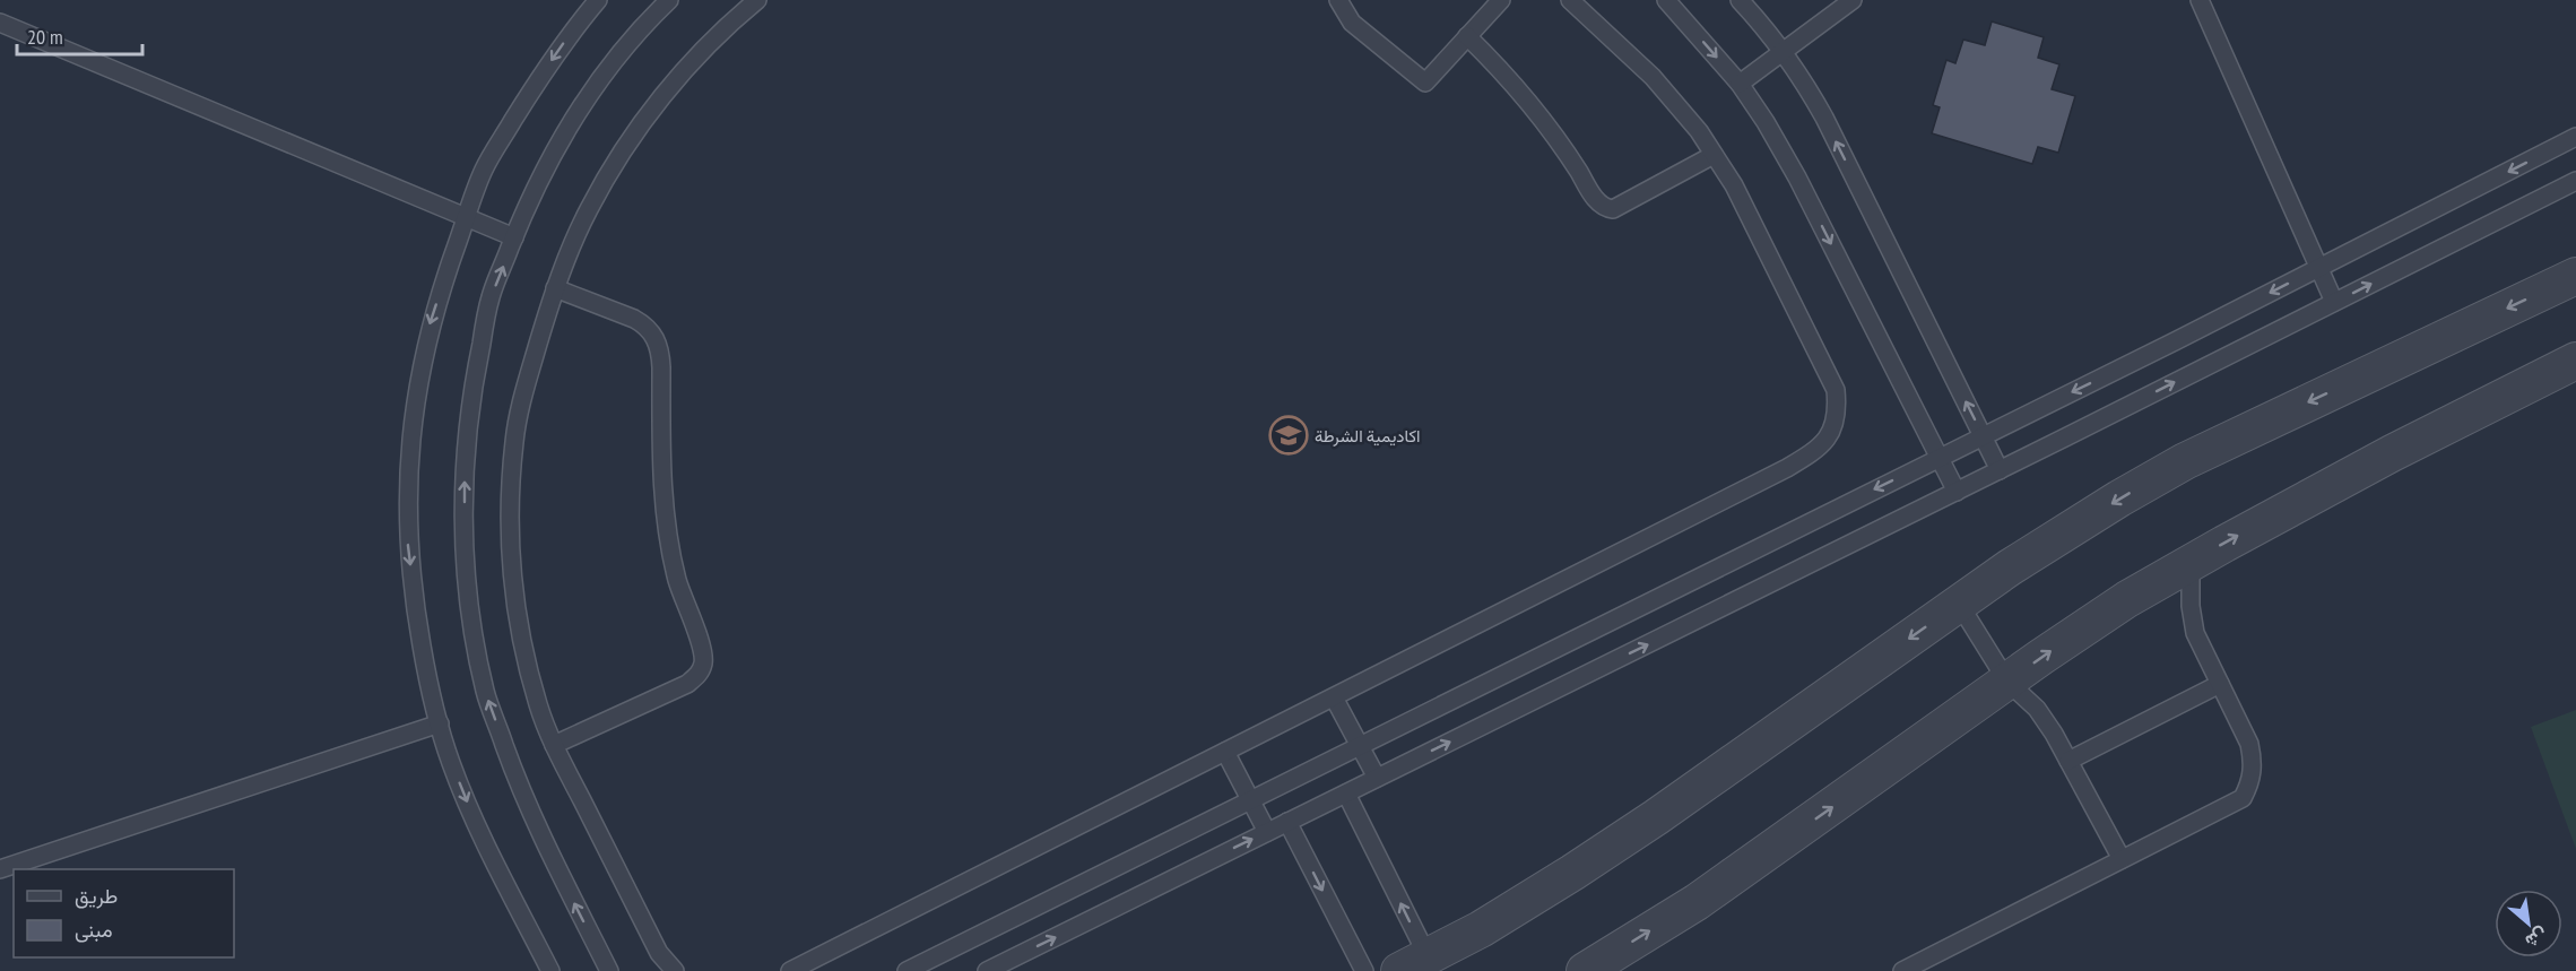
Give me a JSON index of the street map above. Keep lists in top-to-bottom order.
{
  "places": {
    "school or university": ["اكاديمية الشرطة"]
  },
  "legend": ["طريق", "مبنى"],
  "scale_bar": "20 m",
  "north": "bottom right"
}
